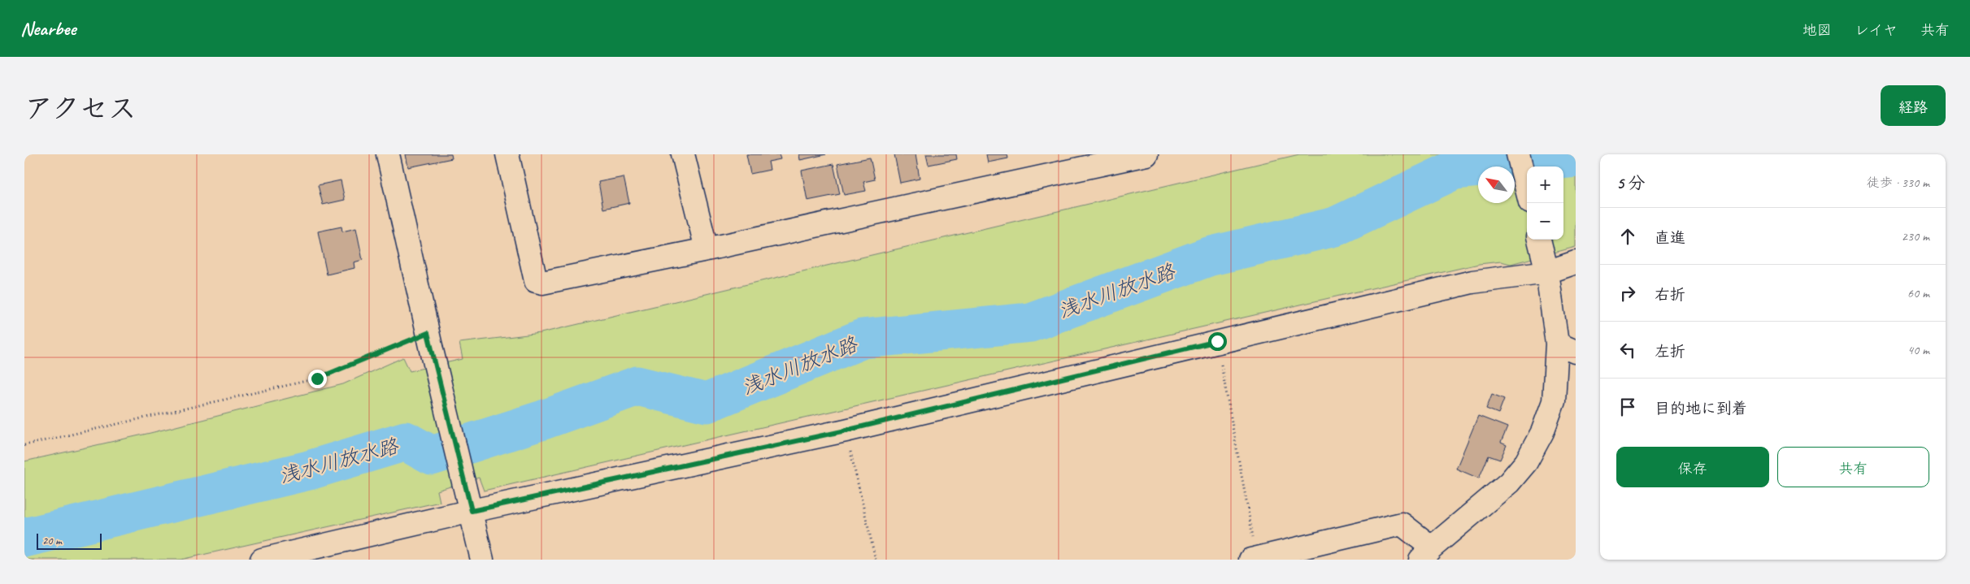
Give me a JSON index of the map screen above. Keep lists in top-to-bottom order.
{
  "water": ["浅水川放水路"],
  "scale_bar": "20 m",
  "north": "top left",
  "page": {
    "header": "Nearbee",
    "nav": ["地図", "レイヤ", "共有"],
    "title": "アクセス",
    "buttons": [
      "経路",
      ["保存", "共有"]
    ],
    "heading": ["5 分", "徒歩 · 330 m"],
    "map_buttons": ["+", "−"],
    "list": [
      ["直進", "230 m"],
      ["右折", "60 m"],
      ["左折", "40 m"],
      "目的地に到着"
    ],
    "scale": "20 m"
  }
}
